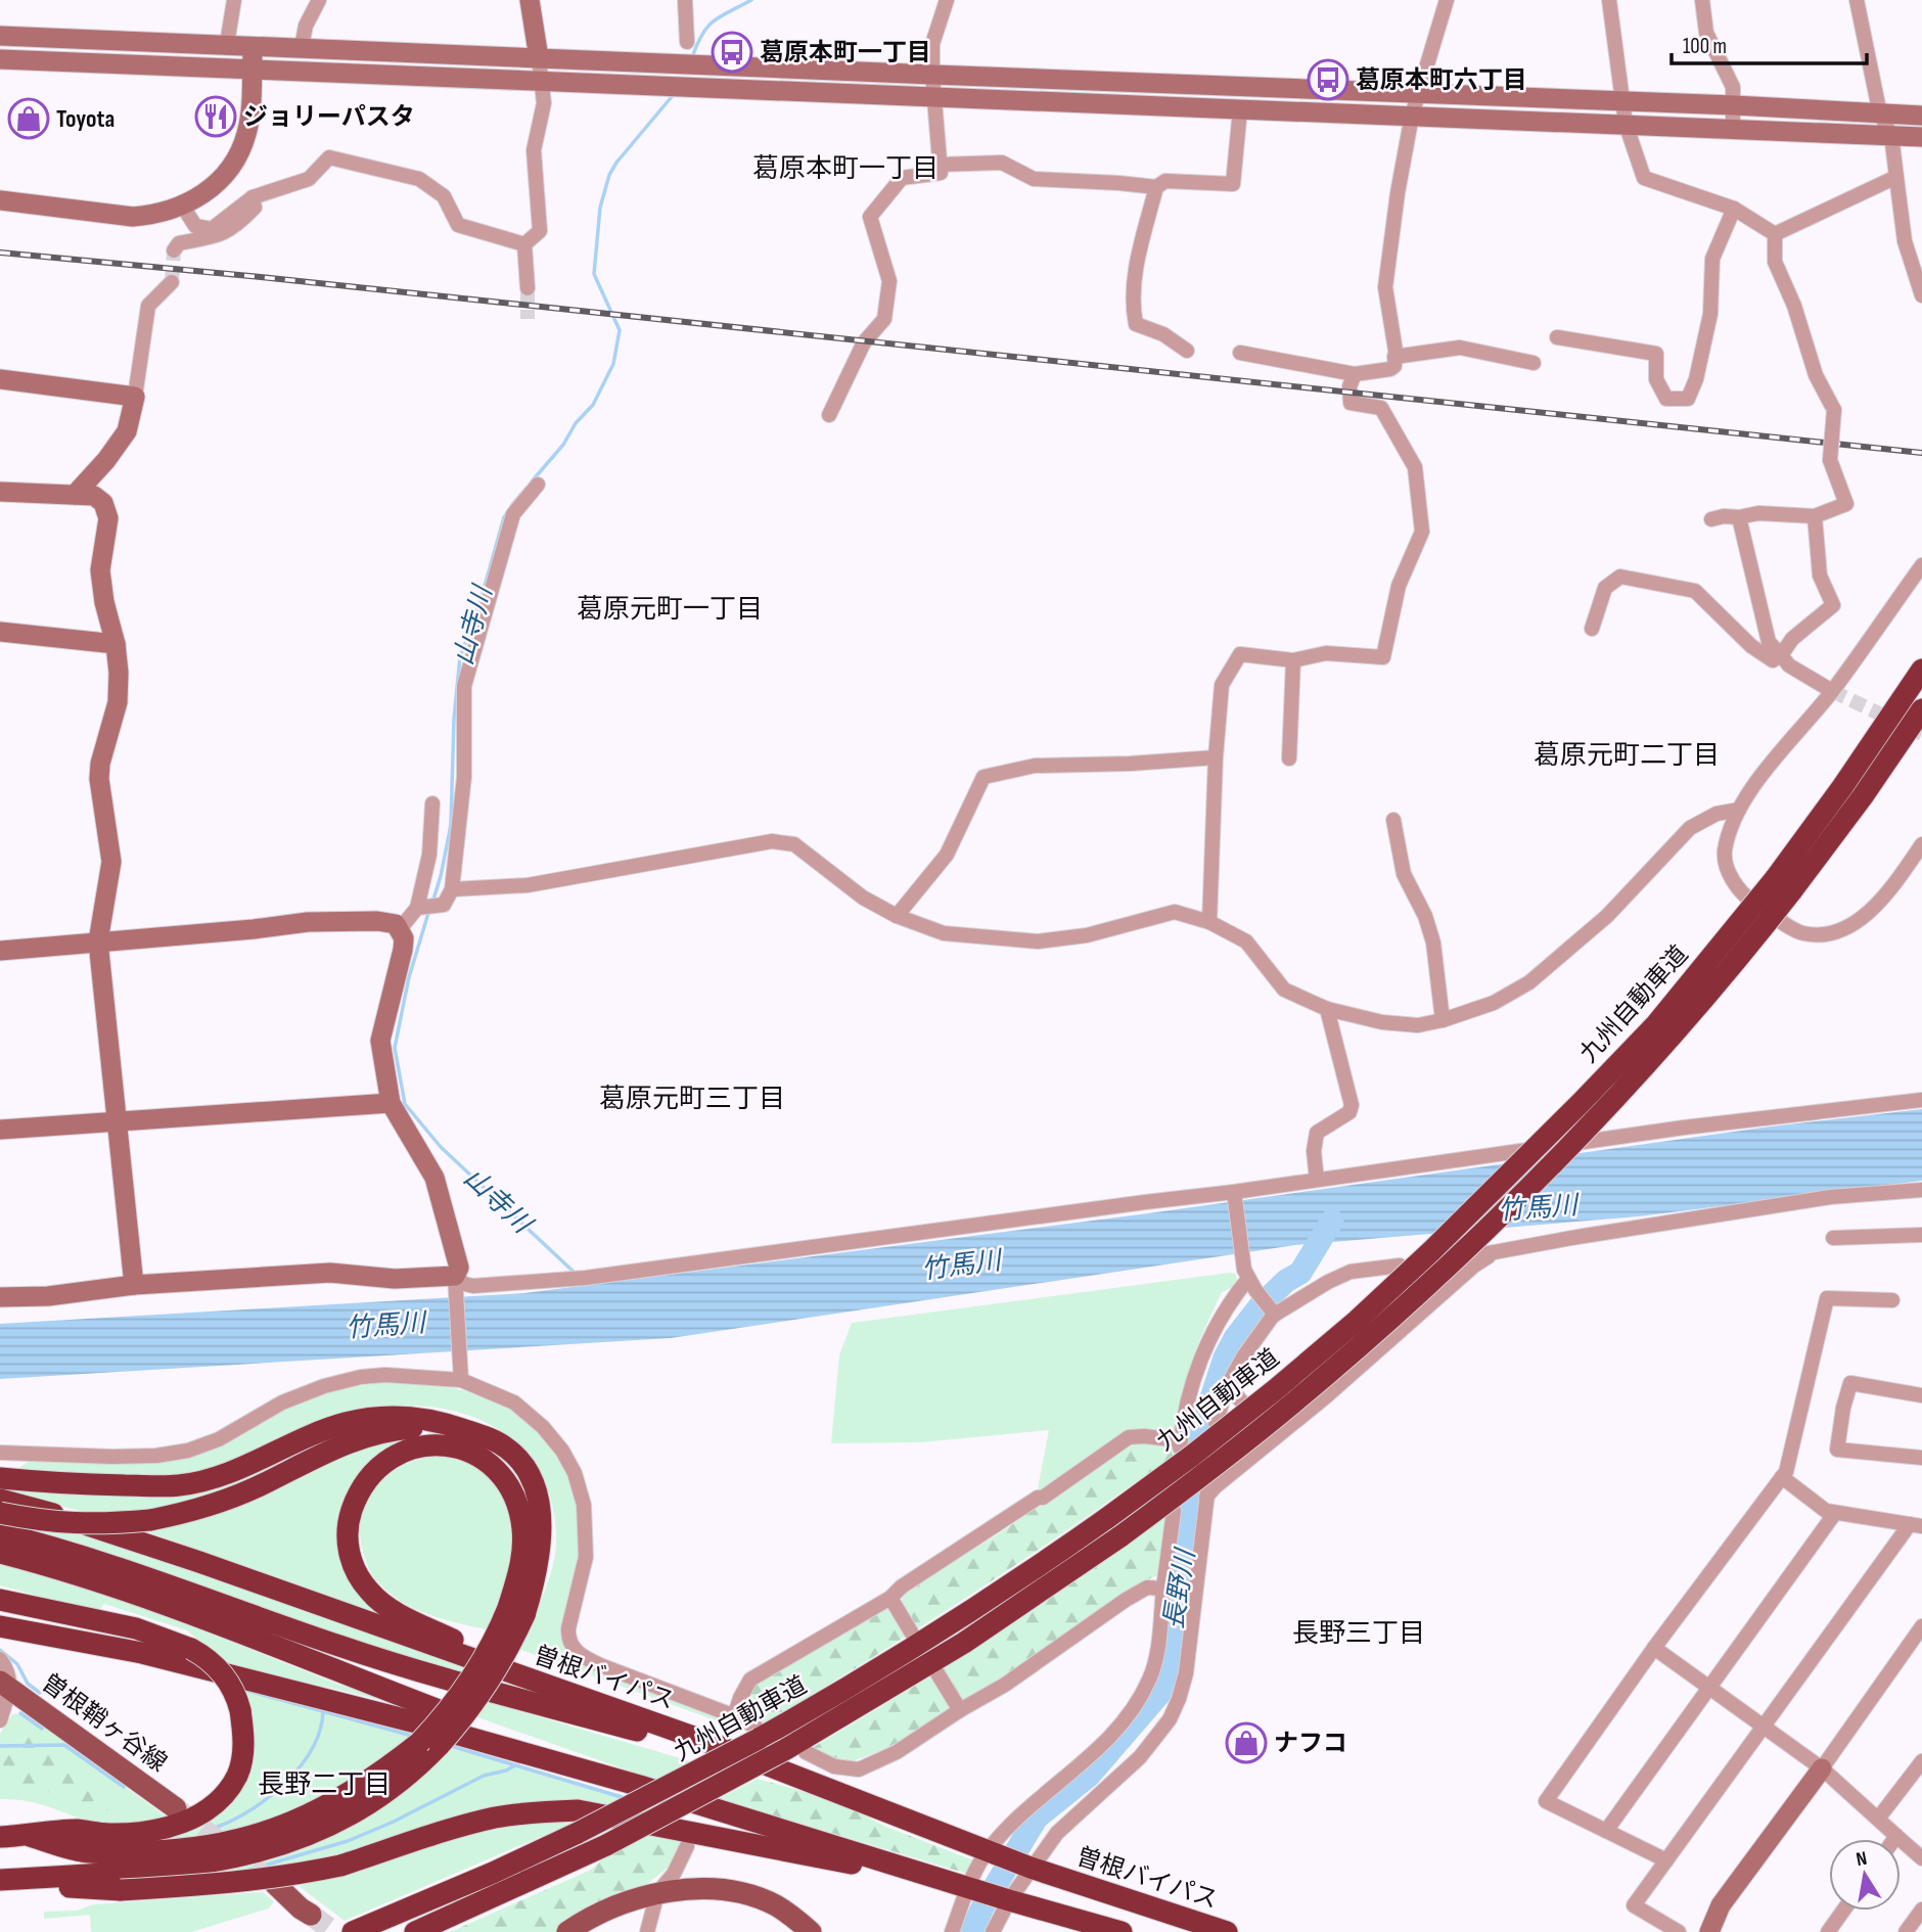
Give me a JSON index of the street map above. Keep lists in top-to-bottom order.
{
  "streets": {
    "highway": ["九州自動車道", "曽根バイパス"],
    "main road": ["曽根鞘ヶ谷線"]
  },
  "districts": [
    "葛原本町一丁目",
    "葛原元町一丁目",
    "葛原元町二丁目",
    "葛原元町三丁目",
    "長野三丁目",
    "長野二丁目"
  ],
  "water": ["山寺川", "竹馬川", "長野川"],
  "places": {
    "bus stop": ["葛原本町一丁目", "葛原本町六丁目"],
    "restaurant": ["ジョリーパスタ"],
    "shop": ["Toyota", "ナフコ"]
  },
  "scale_bar": "100 m",
  "north": "top"
}
